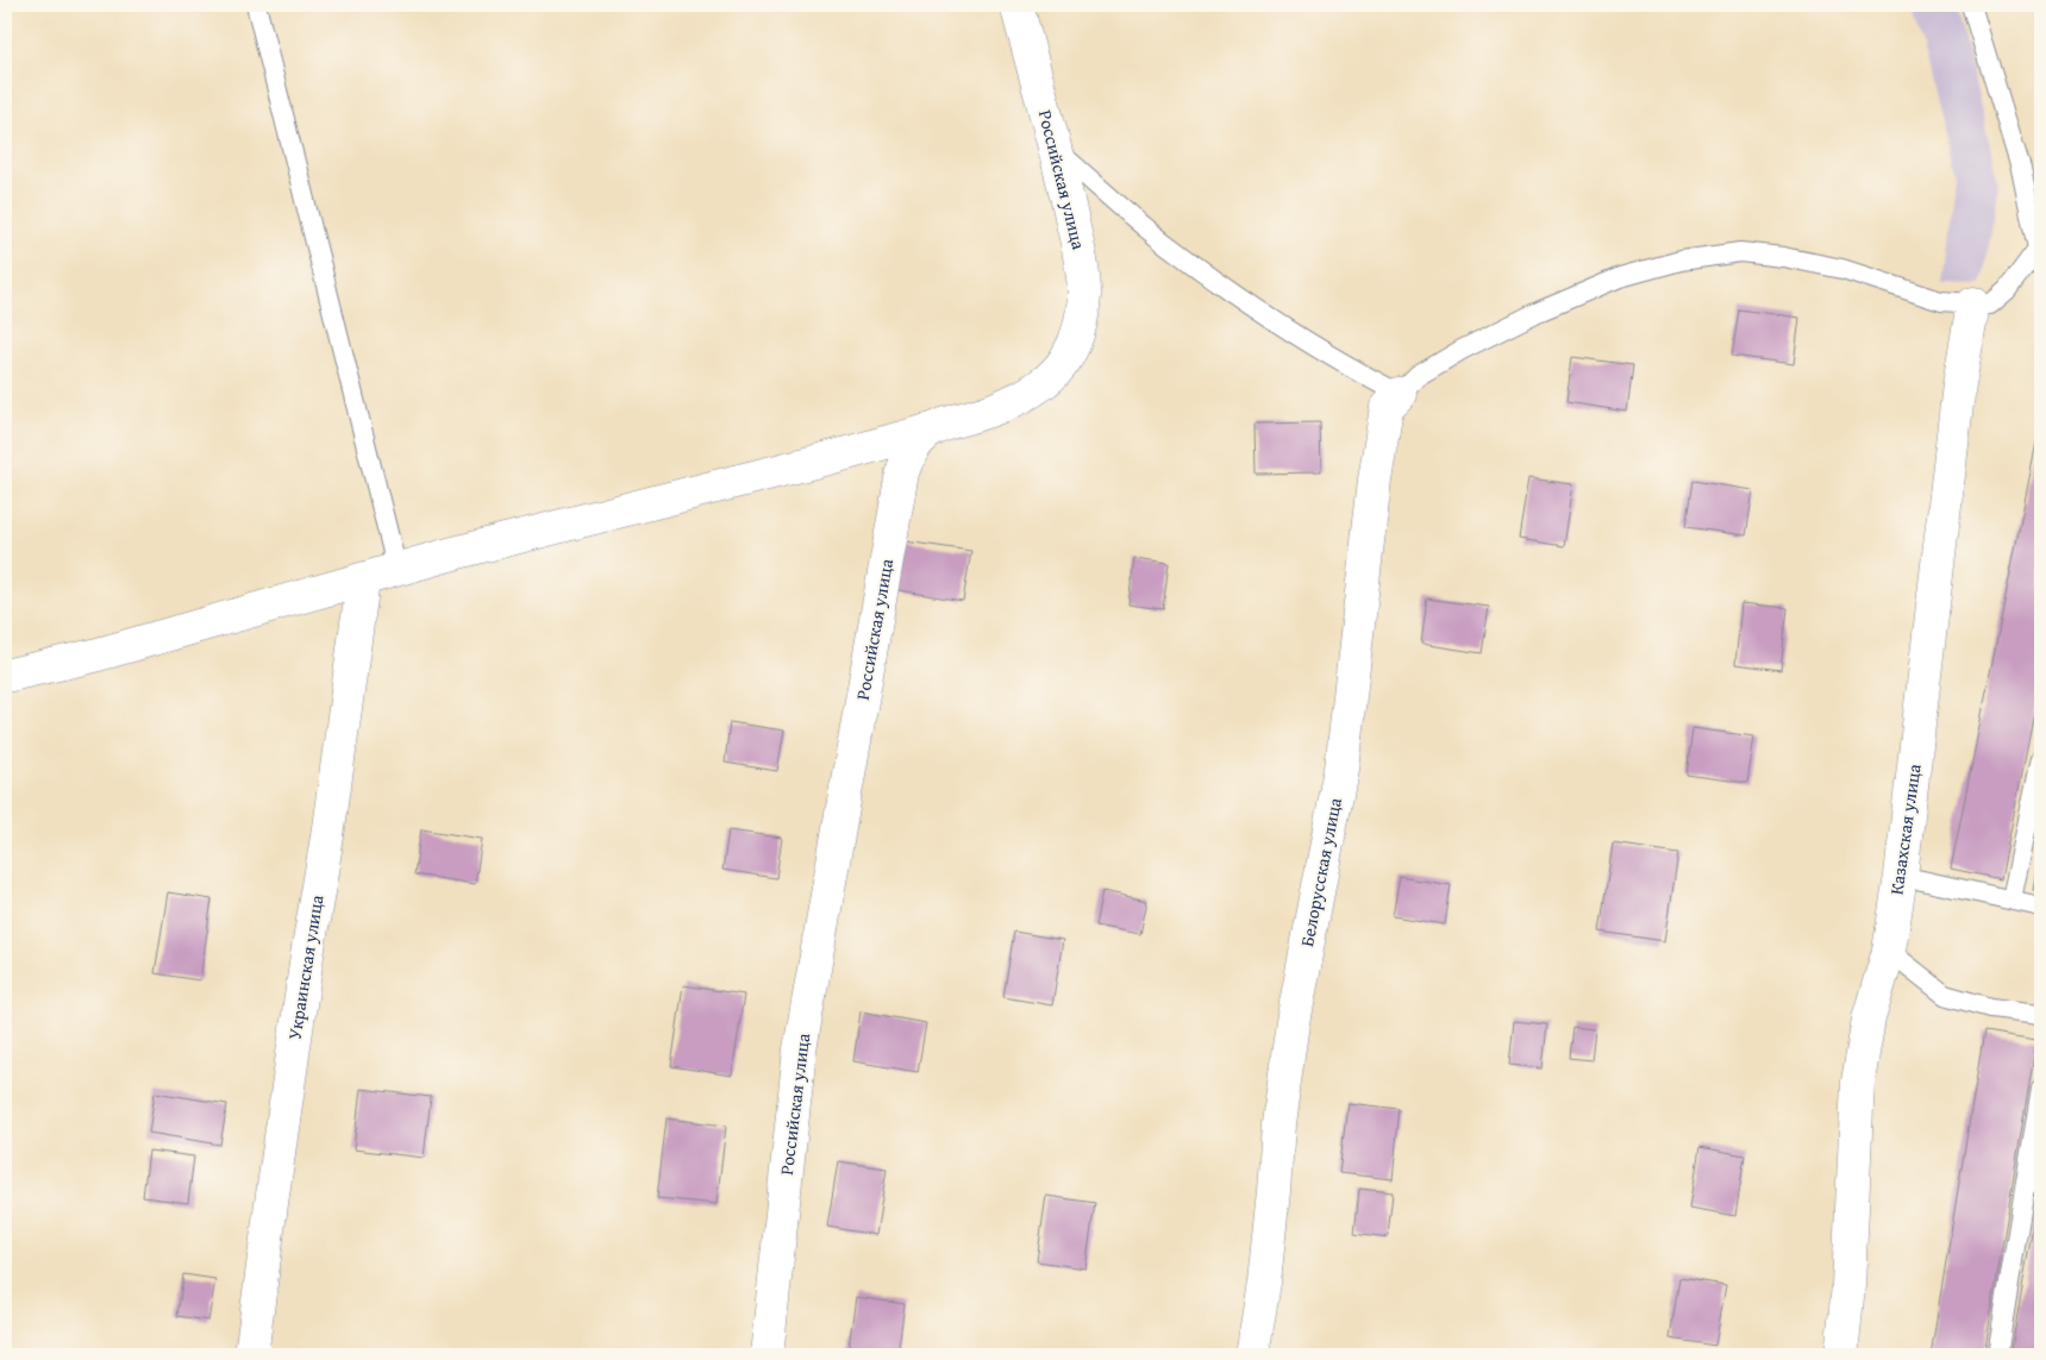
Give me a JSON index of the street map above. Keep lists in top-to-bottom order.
{
  "streets": {
    "street": [
      "Российская улица",
      "Казахская улица",
      "Белорусская улица",
      "Украинская улица"
    ]
  }
}
